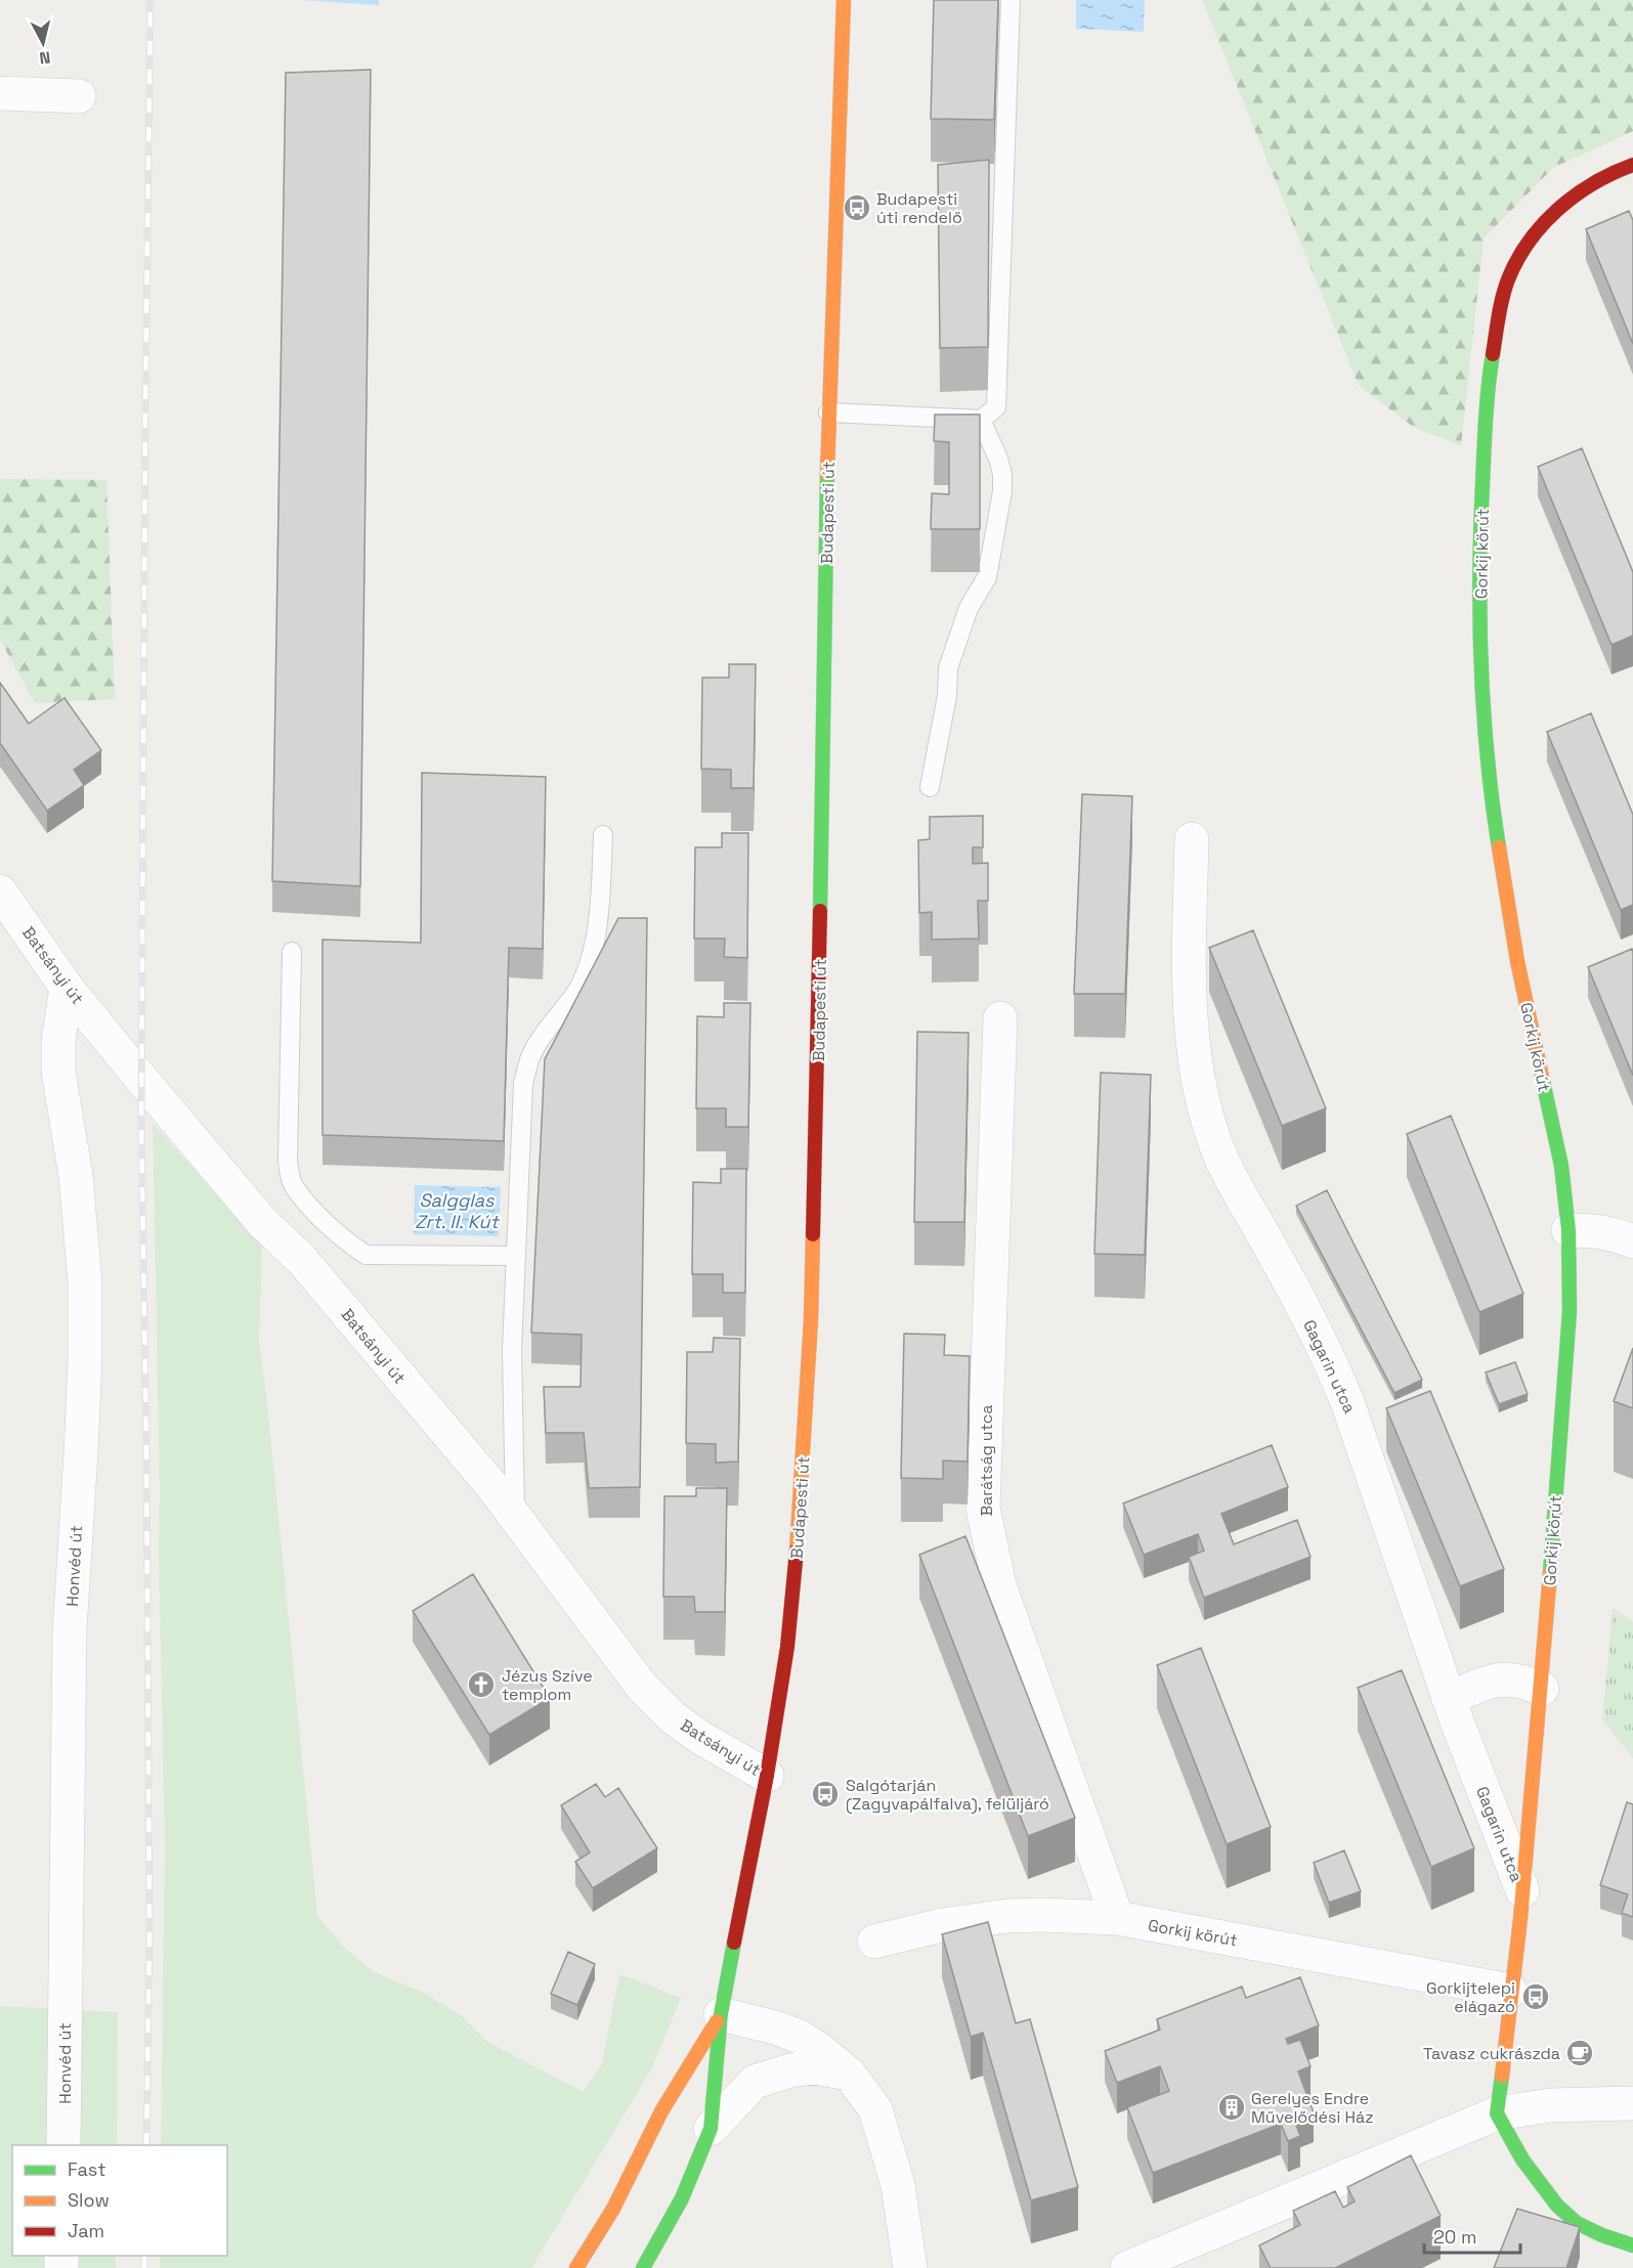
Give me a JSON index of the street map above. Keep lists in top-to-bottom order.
{
  "streets": {
    "main road": ["Budapesti út", "Gorkij körút"],
    "street": [
      "Batsányi út",
      "Gagarin utca",
      "Barátság utca",
      "Honvéd út"
    ]
  },
  "crossings": [
    ["Budapesti út", "Batsányi út"],
    ["Gorkij körút", "Gagarin utca"],
    ["Gorkij körút", "Barátság utca"],
    ["Batsányi út", "Honvéd út"]
  ],
  "water": ["Salgglas Zrt. II. Kút"],
  "places": {
    "bus stop": ["Budapesti úti rendelő", "Salgótarján (Zagyvapálfalva), felüljáró", "Gorkijtelepi elágazó"],
    "church": ["Jézus Szíve templom"],
    "cafe": ["Tavasz cukrászda"],
    "building": ["Gerelyes Endre Művelődési Ház"]
  },
  "legend": ["Fast", "Slow", "Jam"],
  "scale_bar": "20 m",
  "north": "bottom"
}
